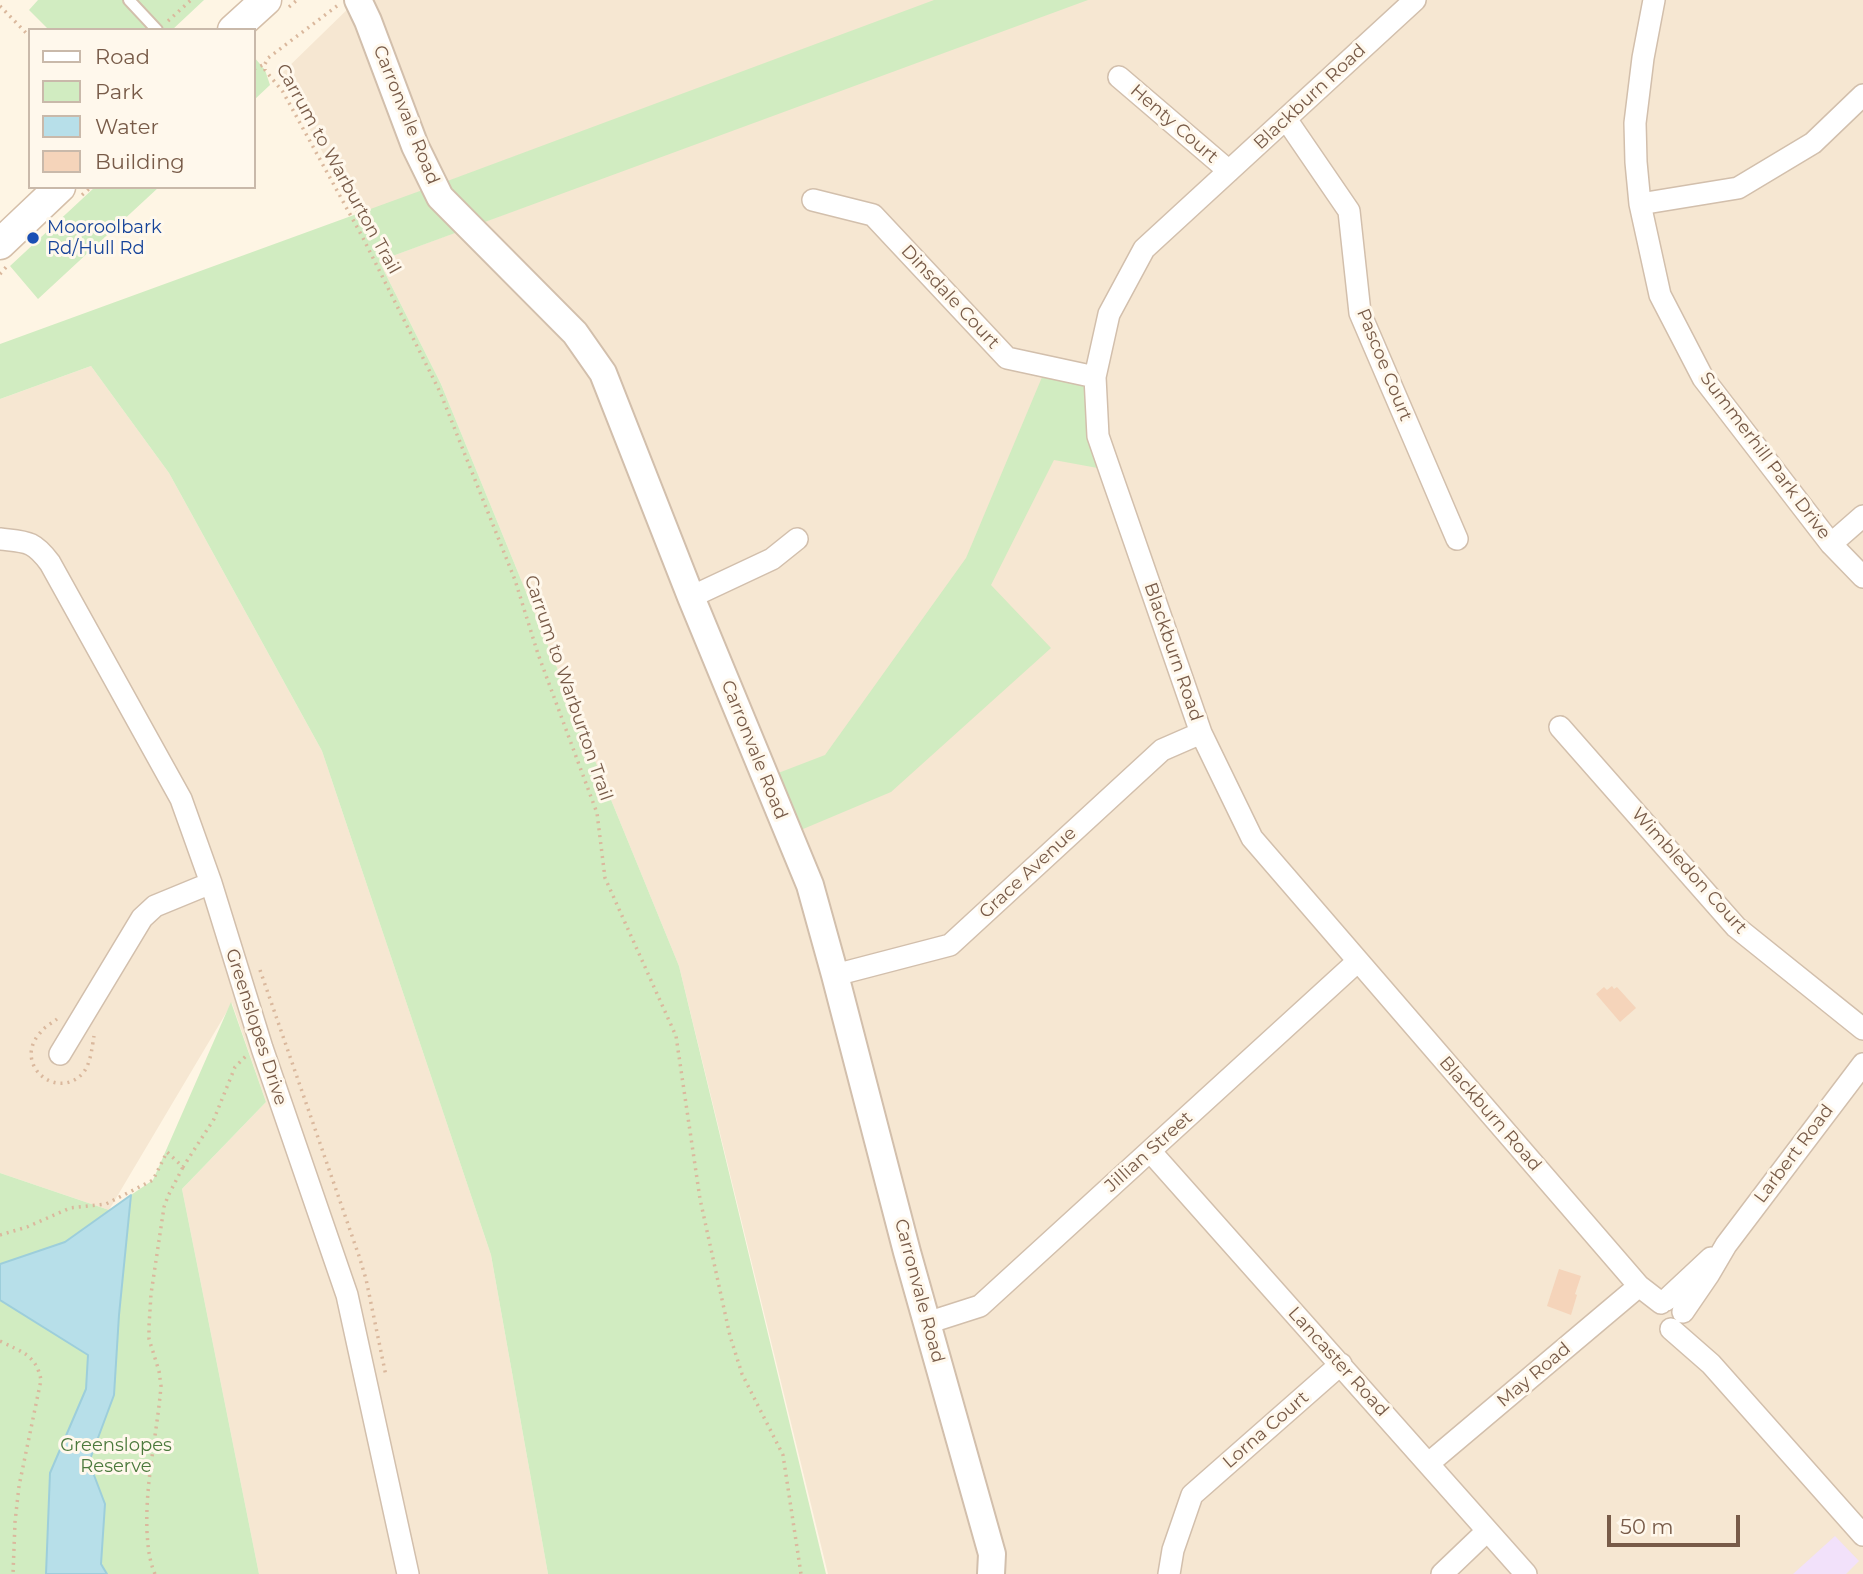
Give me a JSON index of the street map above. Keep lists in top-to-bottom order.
{
  "streets": {
    "street": [
      "Blackburn Road",
      "Carronvale Road",
      "Henty Court",
      "Dinsdale Court",
      "Pascoe Court",
      "Summerhill Park Drive",
      "Wimbledon Court",
      "Grace Avenue",
      "Greenslopes Drive",
      "Jillian Street",
      "Larbert Road",
      "Lancaster Road",
      "May Road",
      "Lorna Court"
    ],
    "path": ["Carrum to Warburton Trail"]
  },
  "crossings": [
    ["Blackburn Road", "Henty Court"],
    ["Blackburn Road", "Dinsdale Court"],
    ["Blackburn Road", "Pascoe Court"],
    ["Blackburn Road", "Grace Avenue"],
    ["Blackburn Road", "Jillian Street"],
    ["Blackburn Road", "Larbert Road"],
    ["Blackburn Road", "May Road"],
    ["Carronvale Road", "Grace Avenue"],
    ["Carronvale Road", "Jillian Street"],
    ["Jillian Street", "Lancaster Road"],
    ["Lancaster Road", "May Road"],
    ["Lancaster Road", "Lorna Court"]
  ],
  "parks": ["Greenslopes Reserve"],
  "places": ["Mooroolbark Rd/Hull Rd"],
  "legend": [
    "Road",
    "Park",
    "Water",
    "Building"
  ],
  "scale_bar": "50 m"
}
